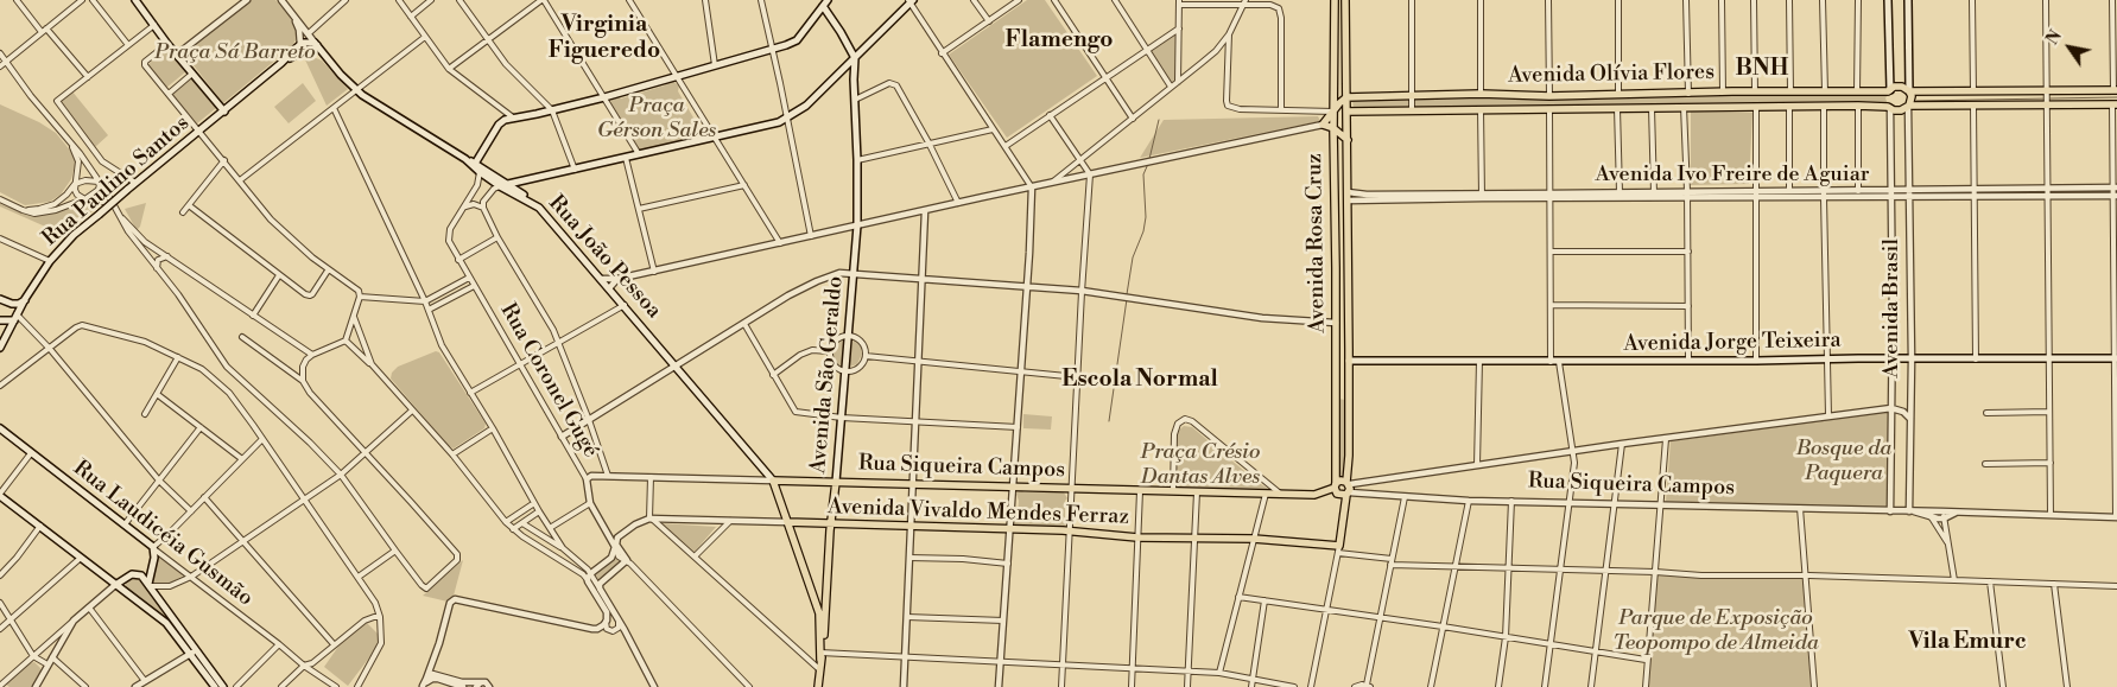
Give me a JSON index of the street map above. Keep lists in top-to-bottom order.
{
  "streets": {
    "main road": [
      "Avenida Olívia Flores",
      "Rua Paulino Santos",
      "Avenida Rosa Cruz",
      "Rua João Pessoa",
      "Avenida Brasil",
      "Avenida Jorge Teixeira",
      "Avenida São Geraldo",
      "Rua Siqueira Campos",
      "Avenida Vivaldo Mendes Ferraz",
      "Rua Laudicéia Gusmão"
    ],
    "street": ["Avenida Ivo Freire de Aguiar", "Rua Coronel Gugé"]
  },
  "crossings": [
    ["Avenida Olívia Flores", "Avenida Rosa Cruz"],
    ["Avenida Olívia Flores", "Avenida Brasil"],
    ["Avenida Ivo Freire de Aguiar", "Avenida Rosa Cruz"],
    ["Avenida Ivo Freire de Aguiar", "Avenida Brasil"],
    ["Rua Paulino Santos", "Rua João Pessoa"],
    ["Avenida Rosa Cruz", "Avenida Jorge Teixeira"],
    ["Avenida Rosa Cruz", "Rua Siqueira Campos"],
    ["Avenida Rosa Cruz", "Avenida Vivaldo Mendes Ferraz"],
    ["Rua João Pessoa", "Avenida São Geraldo"],
    ["Rua João Pessoa", "Rua Siqueira Campos"],
    ["Rua João Pessoa", "Avenida Vivaldo Mendes Ferraz"],
    ["Avenida Brasil", "Avenida Jorge Teixeira"],
    ["Avenida Brasil", "Rua Siqueira Campos"],
    ["Avenida São Geraldo", "Rua Siqueira Campos"],
    ["Avenida São Geraldo", "Avenida Vivaldo Mendes Ferraz"],
    ["Rua Coronel Gugé", "Rua Siqueira Campos"]
  ],
  "districts": [
    "Virginia Figueredo",
    "Flamengo",
    "BNH",
    "Escola Normal",
    "Vila Emurc"
  ],
  "parks": [
    "Praça Sá Barreto",
    "Praça Gérson Sales",
    "Bosque da Paquera",
    "Praça Crésio Dantas Alves",
    "Parque de Exposição Teopompo de Almeida"
  ],
  "north": "top left"
}
